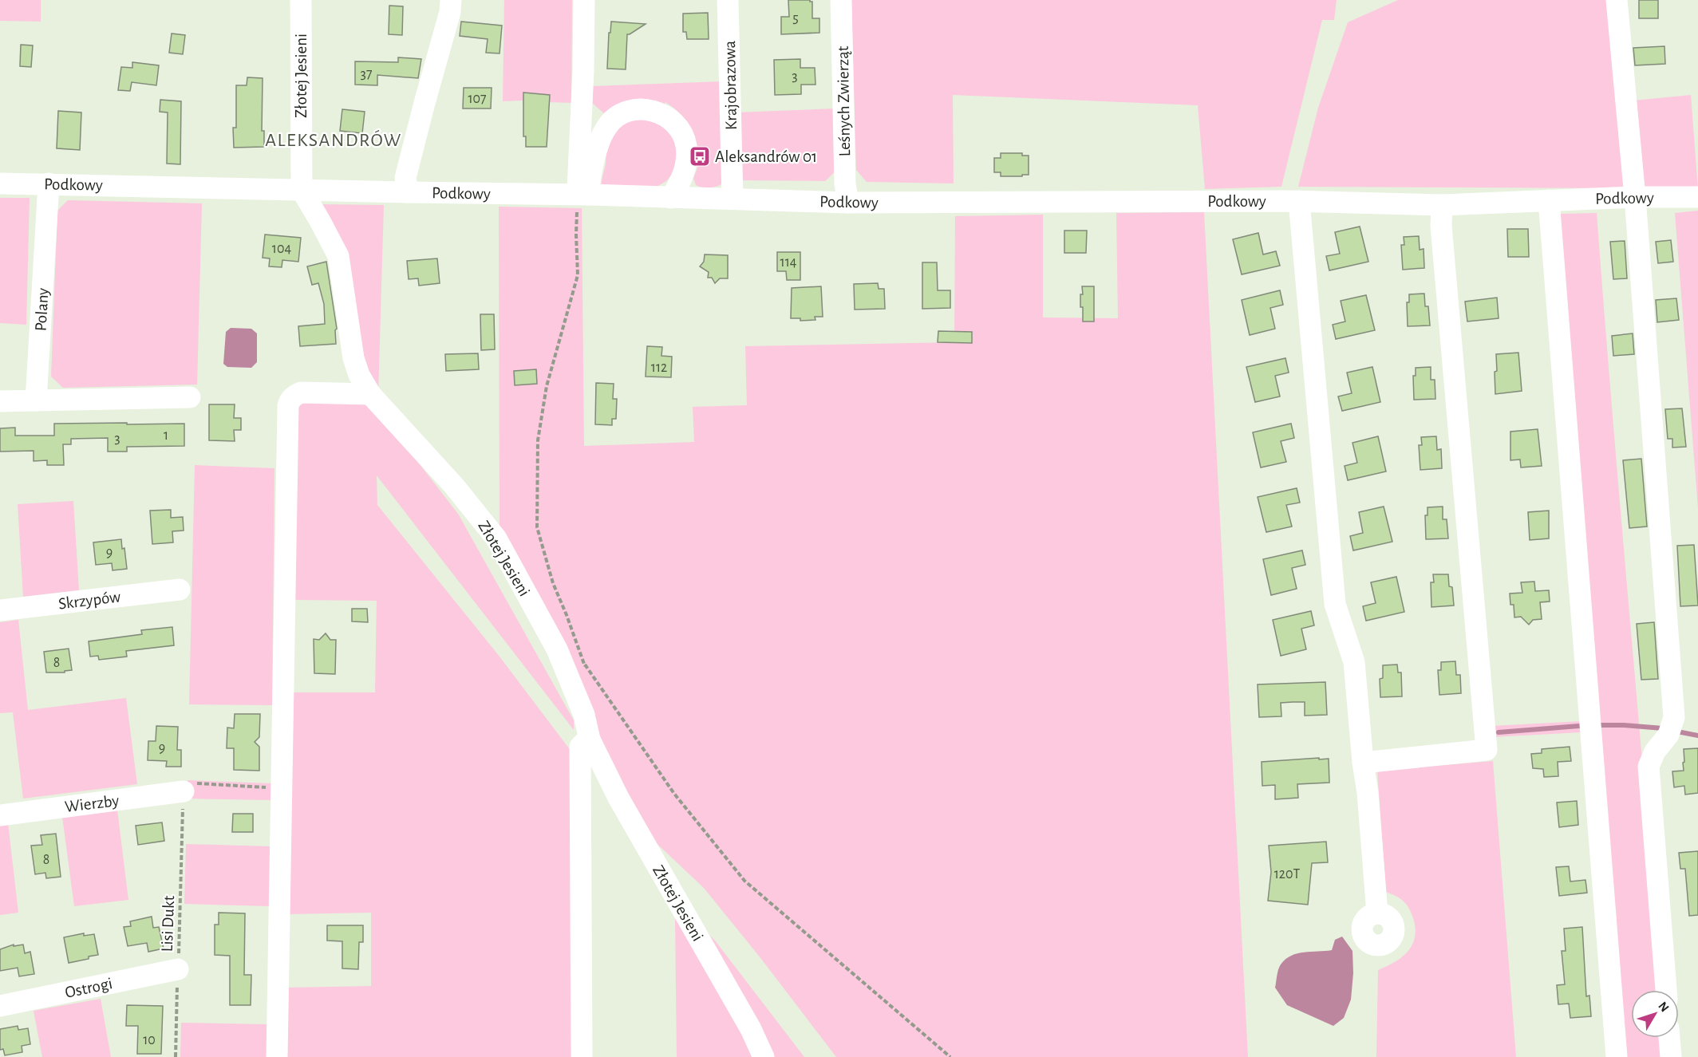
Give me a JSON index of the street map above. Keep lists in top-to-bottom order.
{
  "streets": {
    "street": [
      "Złotej Jesieni",
      "Krajobrazowa",
      "Leśnych Zwierząt",
      "Podkowy",
      "Polany",
      "Skrzypów",
      "Wierzby",
      "Ostrogi"
    ],
    "path": ["Lisi Dukt"]
  },
  "crossings": [
    ["Złotej Jesieni", "Podkowy"],
    ["Krajobrazowa", "Podkowy"],
    ["Leśnych Zwierząt", "Podkowy"],
    ["Podkowy", "Polany"],
    ["Wierzby", "Lisi Dukt"],
    ["Lisi Dukt", "Ostrogi"]
  ],
  "districts": ["ALEKSANDRÓW"],
  "places": {
    "bus stop": ["Aleksandrów 01"]
  },
  "house_numbers": [
    "5",
    "37",
    "3",
    "107",
    "104",
    "114",
    "112",
    "1",
    "3",
    "9",
    "8",
    "9",
    "8",
    "120T",
    "10"
  ],
  "north": "top right"
}
